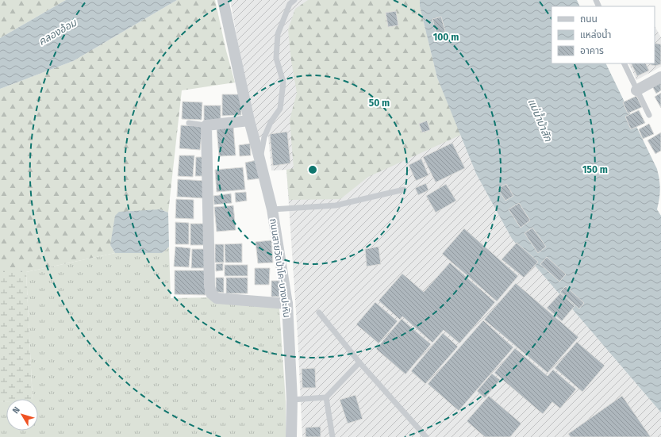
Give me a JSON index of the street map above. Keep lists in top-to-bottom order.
{
  "streets": {
    "street": ["ถนนสายวัดป่าโค-บางปะหัน"]
  },
  "water": ["คลองอ้อม", "แม่น้ำป่าสัก"],
  "legend": ["ถนน", "แหล่งน้ำ", "อาคาร"],
  "north": "top left",
  "rings": ["100 m", "50 m", "150 m"]
}
